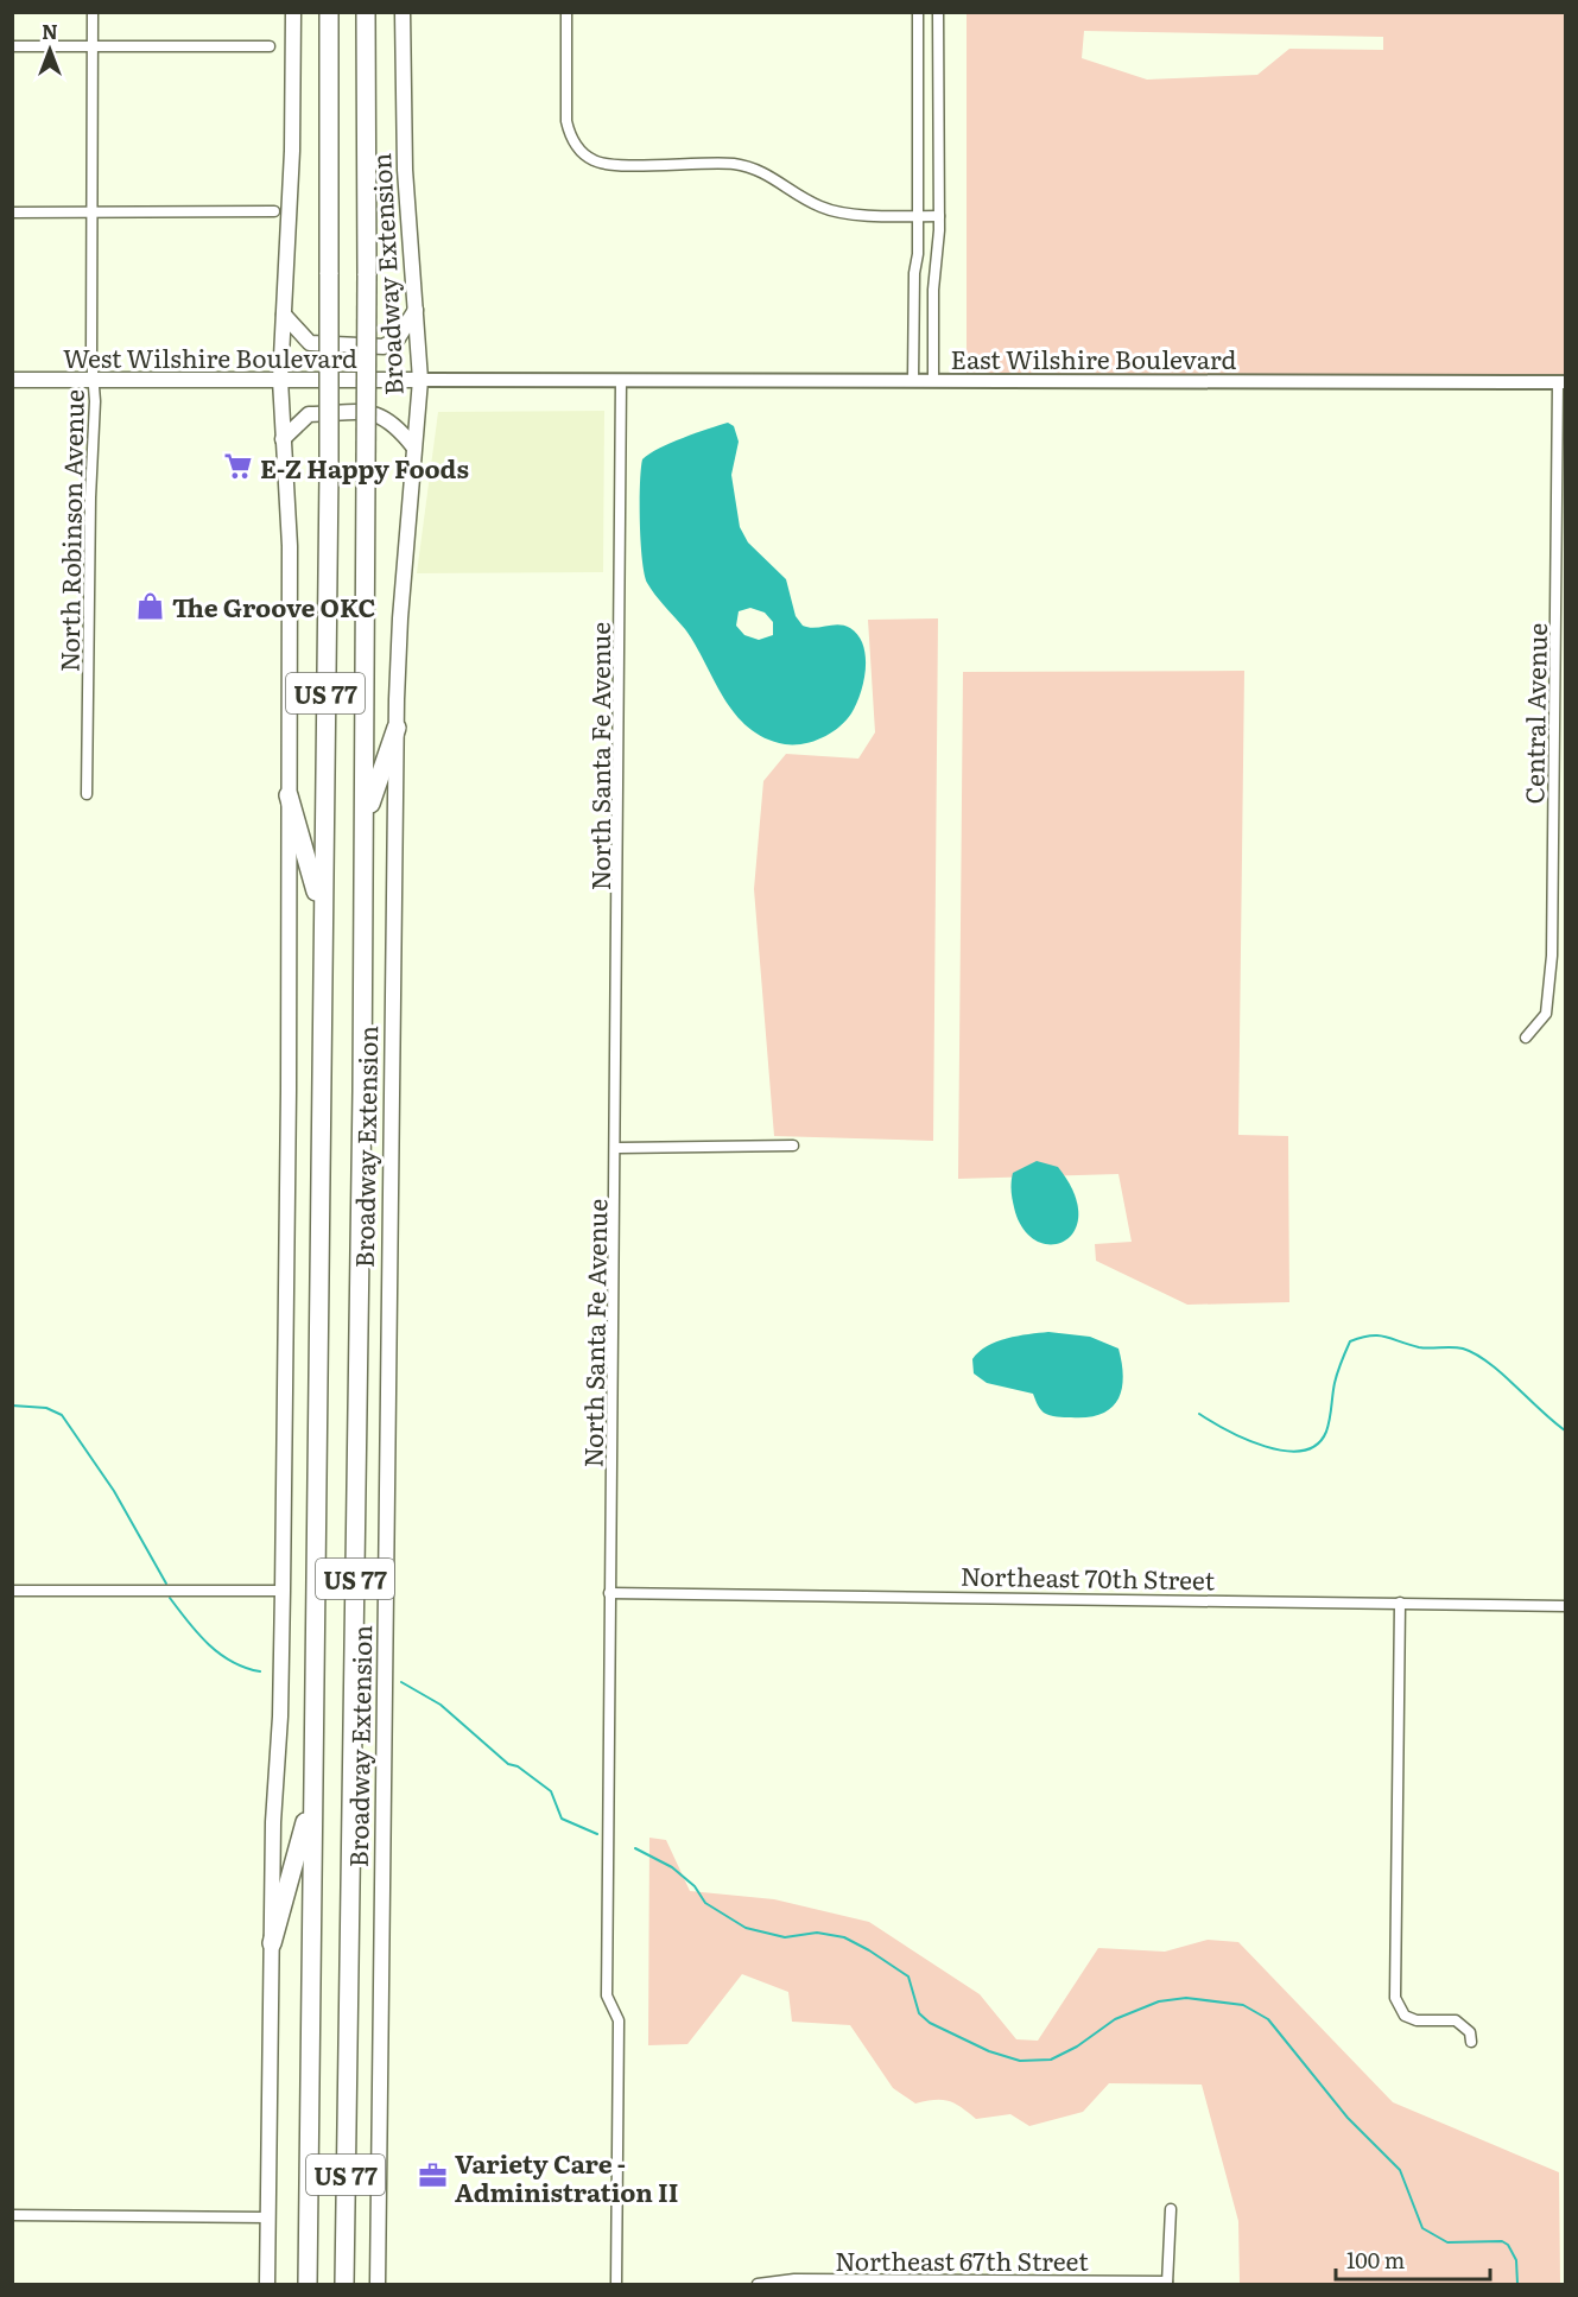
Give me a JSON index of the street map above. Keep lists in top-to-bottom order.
{
  "streets": {
    "highway": ["Broadway Extension", "US 77"],
    "main road": ["West Wilshire Boulevard"],
    "street": [
      "East Wilshire Boulevard",
      "North Robinson Avenue",
      "Central Avenue",
      "North Santa Fe Avenue",
      "Northeast 70th Street",
      "Northeast 67th Street"
    ]
  },
  "crossings": [
    ["Broadway Extension", "West Wilshire Boulevard"],
    ["West Wilshire Boulevard", "East Wilshire Boulevard"],
    ["West Wilshire Boulevard", "North Robinson Avenue"],
    ["West Wilshire Boulevard", "North Santa Fe Avenue"],
    ["East Wilshire Boulevard", "Central Avenue"],
    ["East Wilshire Boulevard", "North Santa Fe Avenue"],
    ["North Santa Fe Avenue", "Northeast 70th Street"]
  ],
  "places": {
    "supermarket": ["E-Z Happy Foods"],
    "shop": ["The Groove OKC"],
    "office": ["Variety Care - Administration II"]
  },
  "scale_bar": "100 m",
  "north": "top"
}
